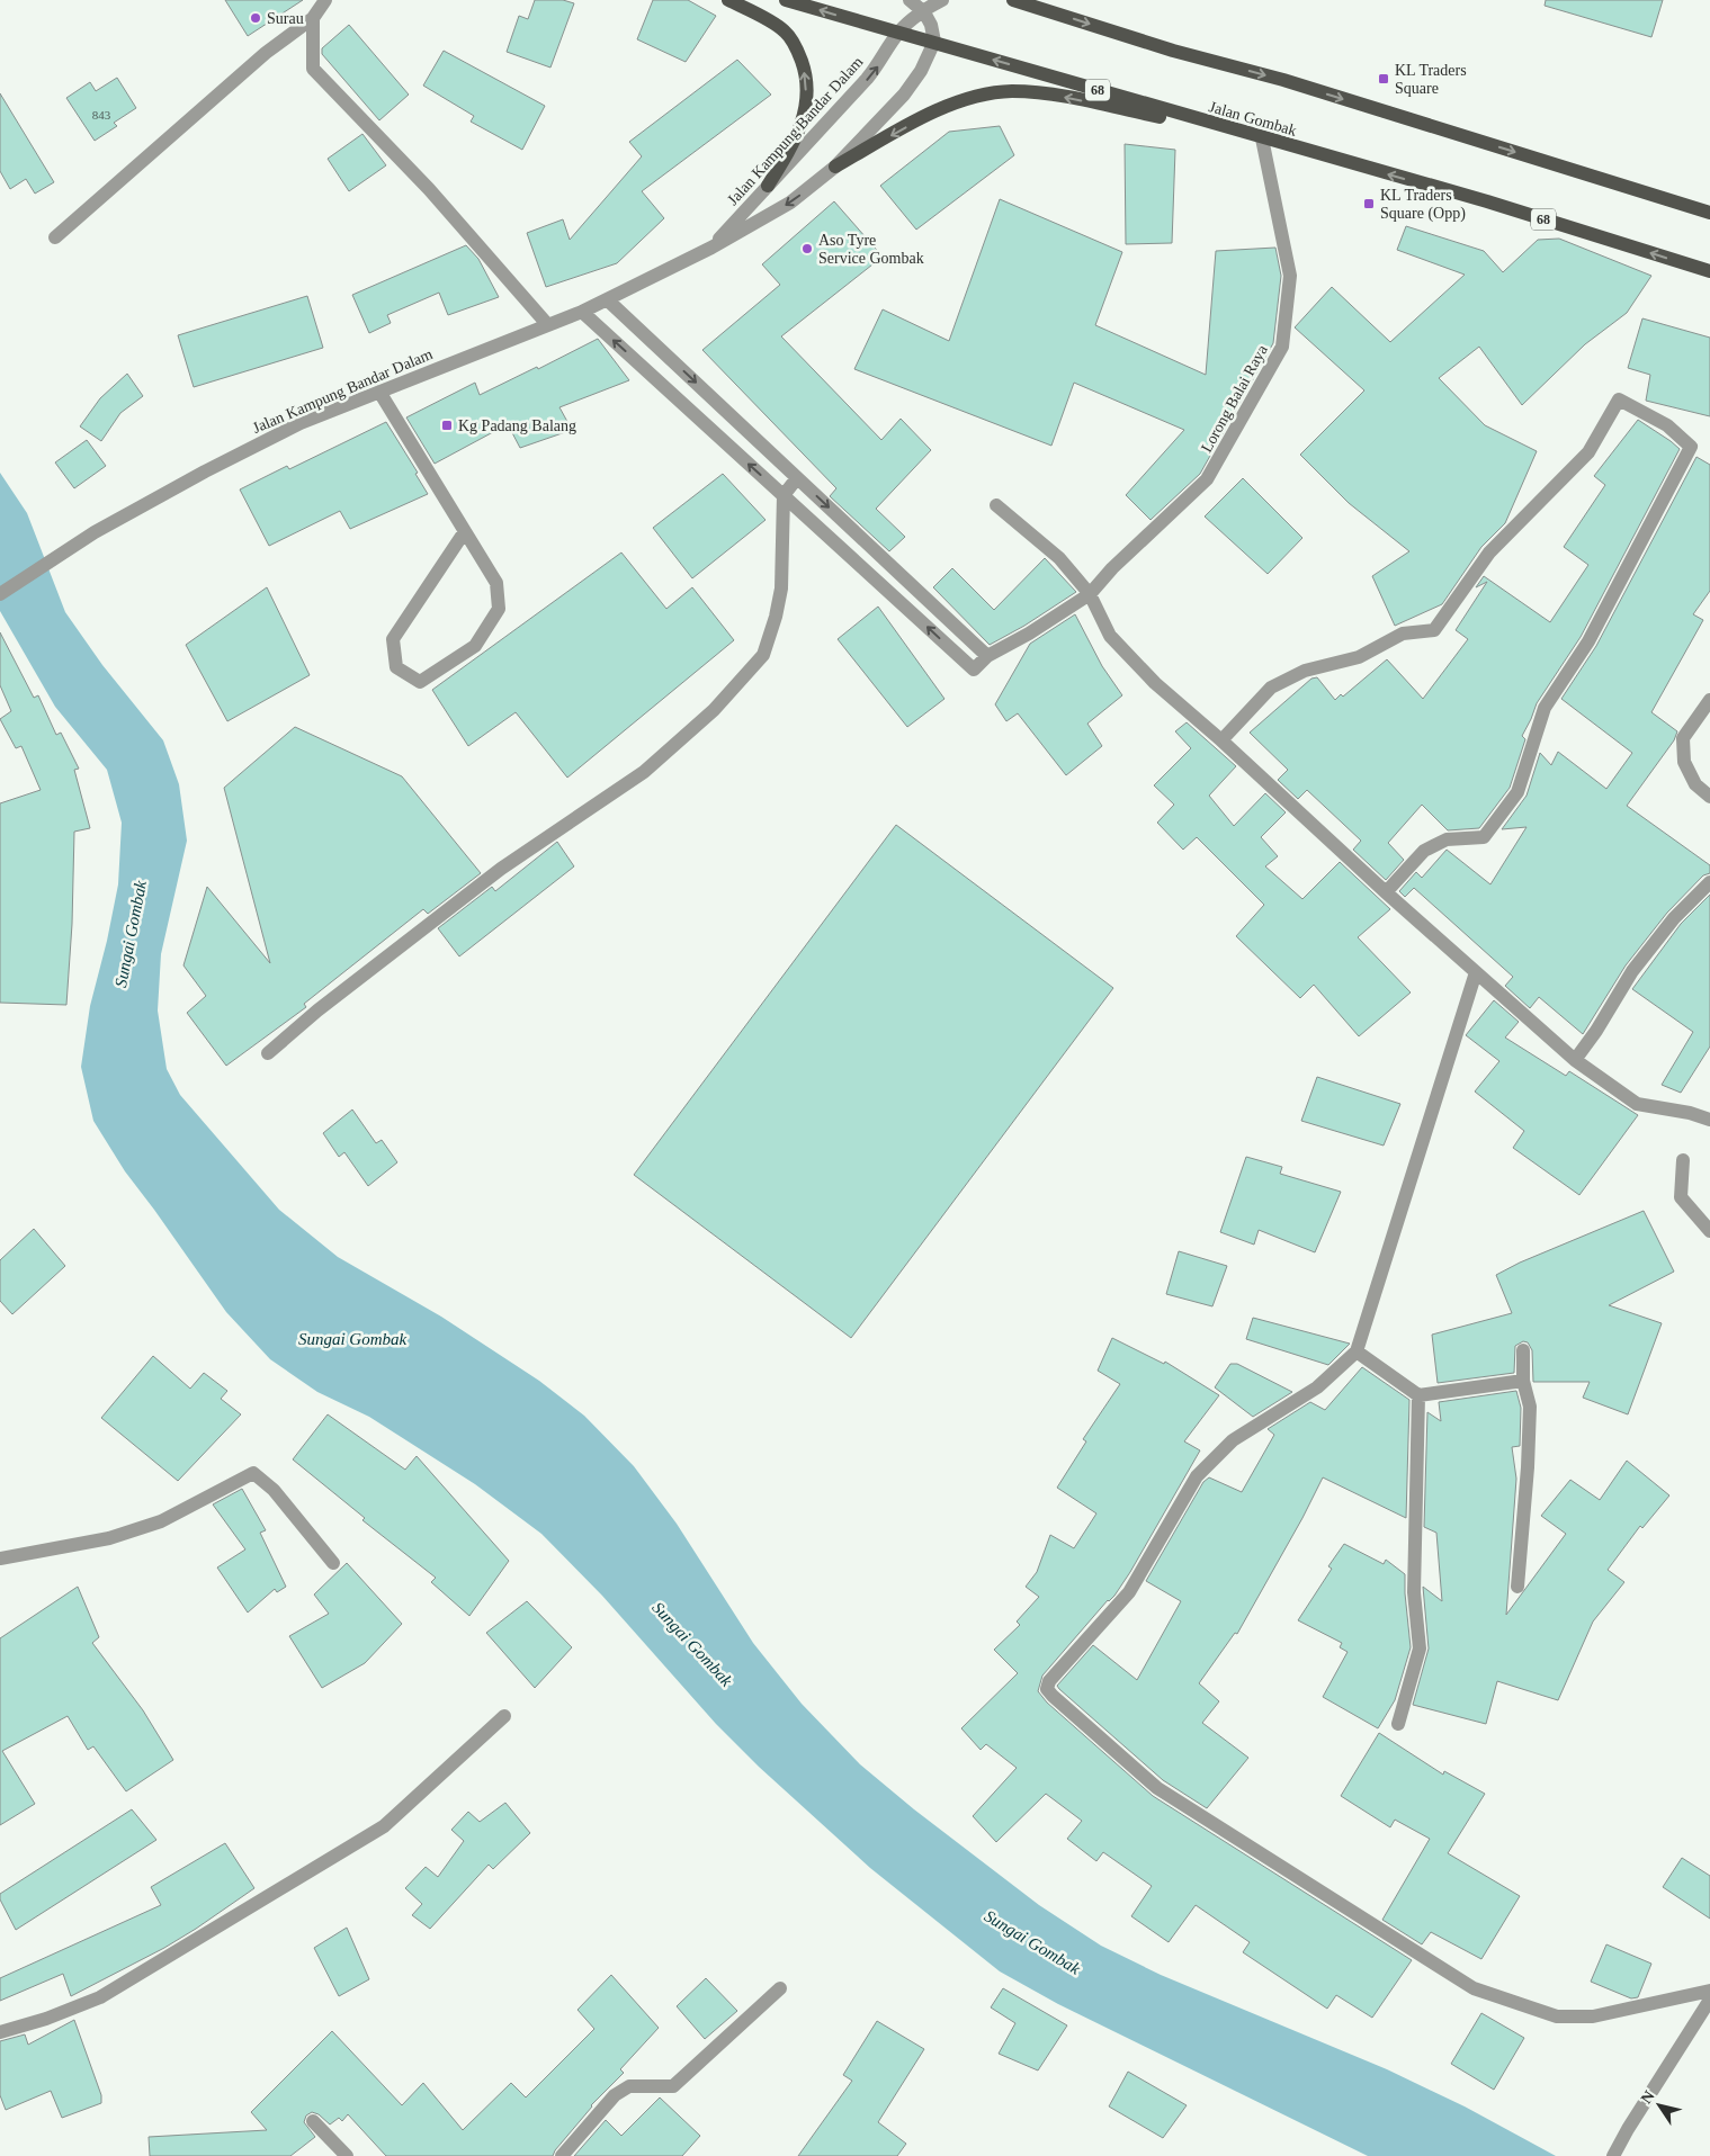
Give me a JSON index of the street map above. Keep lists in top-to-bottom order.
{
  "streets": {
    "main road": ["68", "Jalan Gombak"],
    "street": ["Jalan Kampung Bandar Dalam", "Lorong Balai Raya"]
  },
  "crossings": [
    ["Jalan Gombak", "Jalan Kampung Bandar Dalam"],
    ["Jalan Gombak", "Lorong Balai Raya"]
  ],
  "water": ["Sungai Gombak"],
  "places": {
    "other": ["Surau", "Aso Tyre Service Gombak"],
    "transit": ["KL Traders Square", "KL Traders Square (Opp)", "Kg Padang Balang"]
  },
  "house_numbers": ["843"],
  "north": "top left"
}
